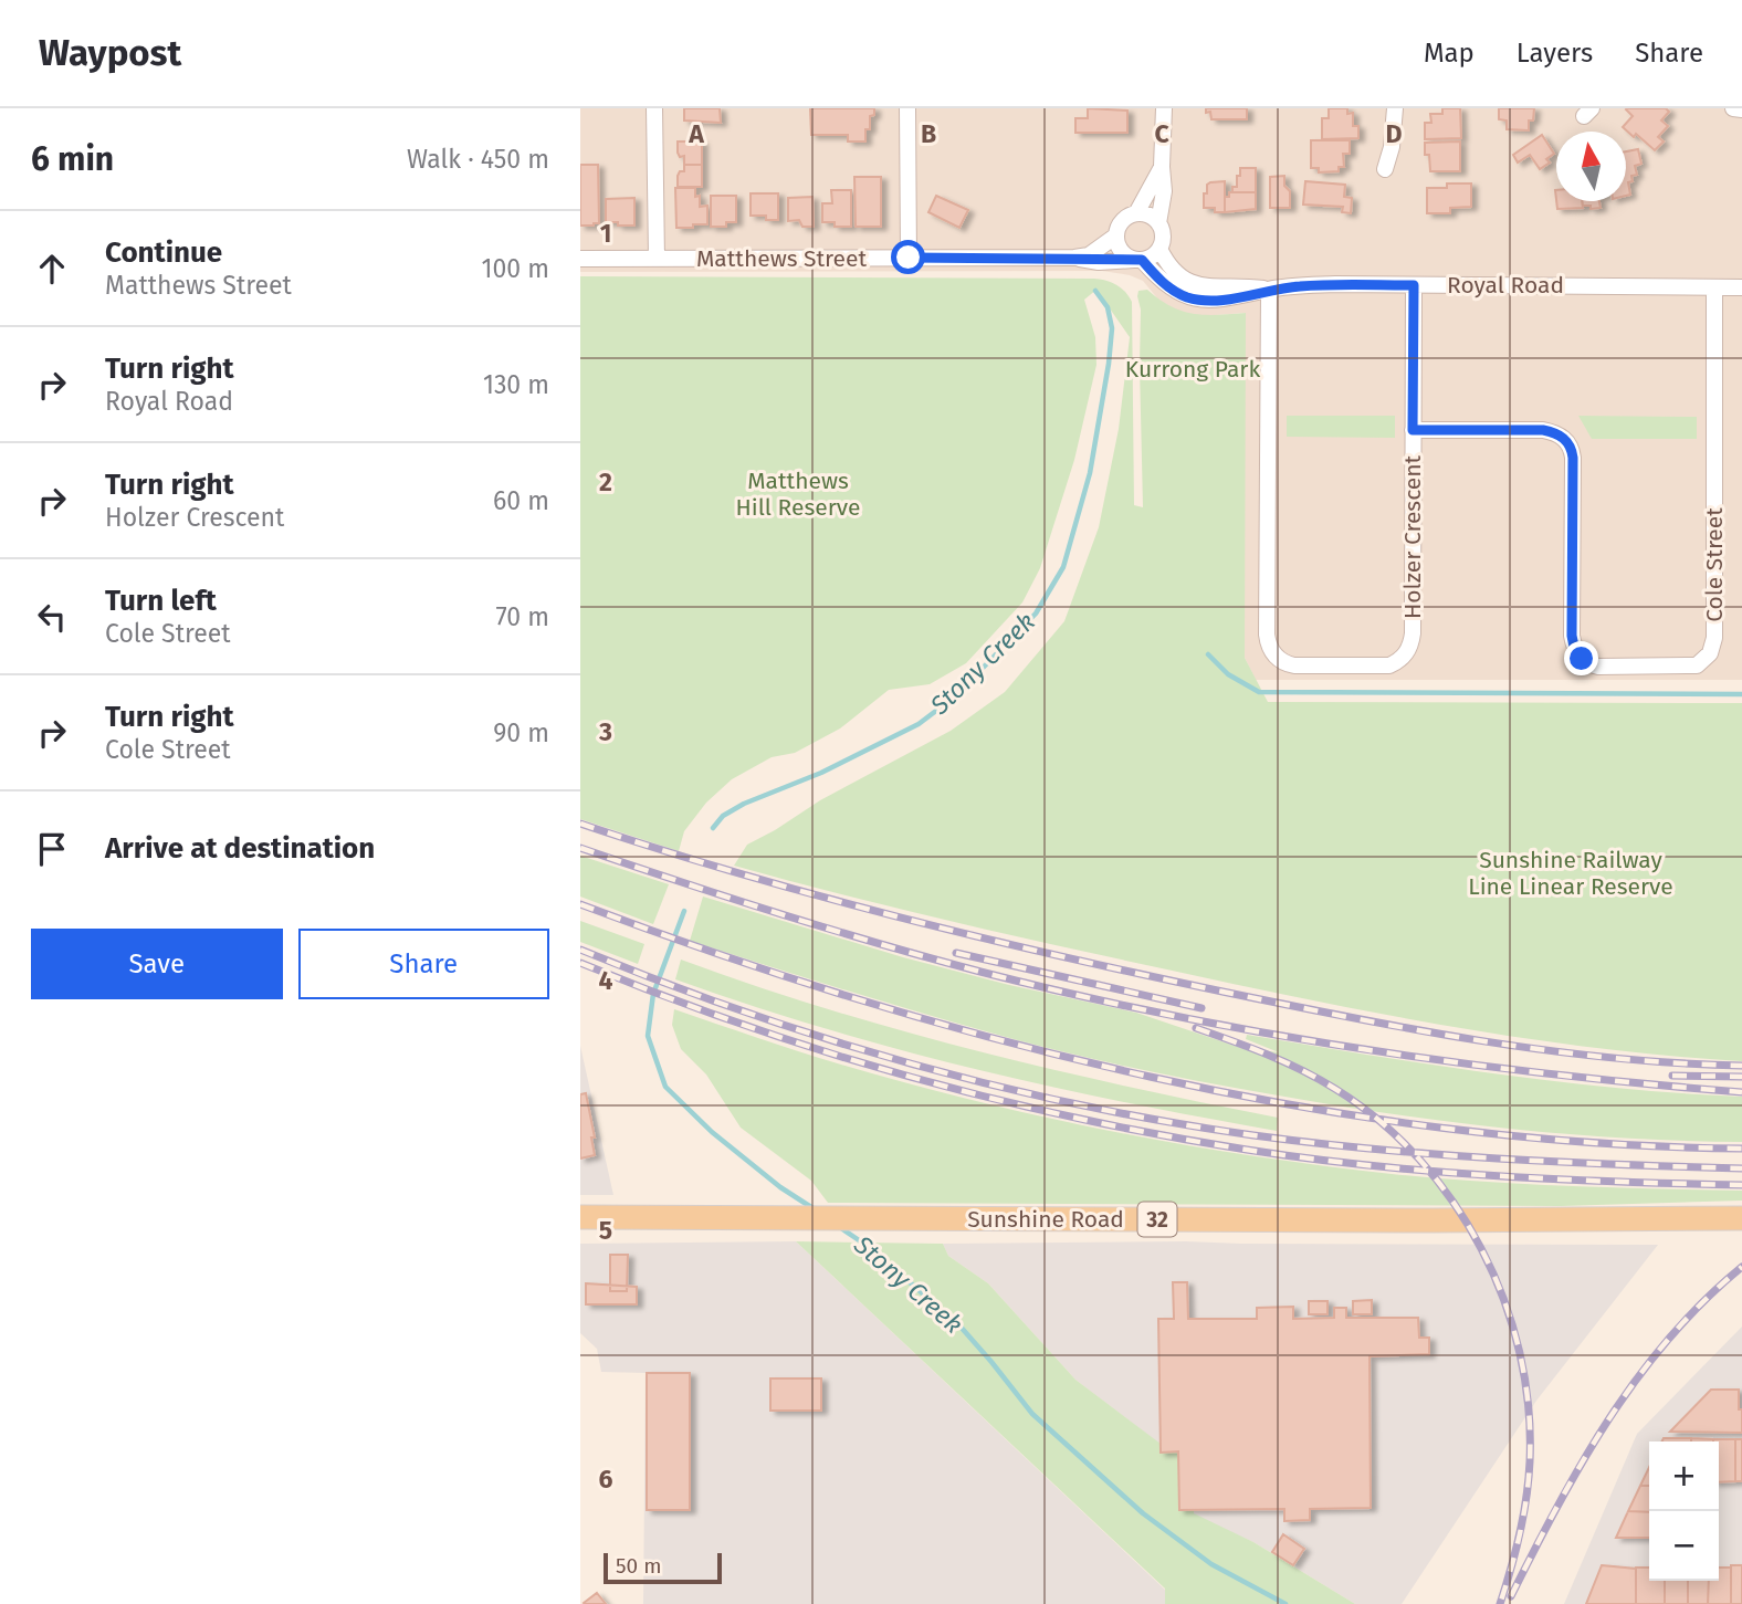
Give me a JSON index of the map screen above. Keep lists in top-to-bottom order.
{
  "streets": {
    "main road": ["Sunshine Road", "32"],
    "street": [
      "Matthews Street",
      "Royal Road",
      "Holzer Crescent",
      "Cole Street"
    ]
  },
  "crossings": [
    ["Matthews Street", "Royal Road"],
    ["Royal Road", "Holzer Crescent"],
    ["Royal Road", "Cole Street"],
    ["Holzer Crescent", "Cole Street"]
  ],
  "water": ["Stony Creek"],
  "parks": ["Kurrong Park", "Matthews Hill Reserve", "Sunshine Railway Line Linear Reserve"],
  "scale_bar": "50 m",
  "north": "top",
  "page": {
    "header": "Waypost",
    "nav": ["Map", "Layers", "Share"],
    "heading": ["6 min", "Walk · 450 m"],
    "list": [
      ["Continue", "Matthews Street", "100 m"],
      ["Turn right", "Royal Road", "130 m"],
      ["Turn right", "Holzer Crescent", "60 m"],
      ["Turn left", "Cole Street", "70 m"],
      ["Turn right", "Cole Street", "90 m"],
      "Arrive at destination"
    ],
    "buttons": ["Save", "Share"],
    "map_buttons": ["+", "−"],
    "scale": "50 m"
  },
  "grid": {
    "columns": [
      "A",
      "B",
      "C",
      "D"
    ],
    "rows": [
      "1",
      "2",
      "3",
      "4",
      "5",
      "6"
    ]
  }
}
